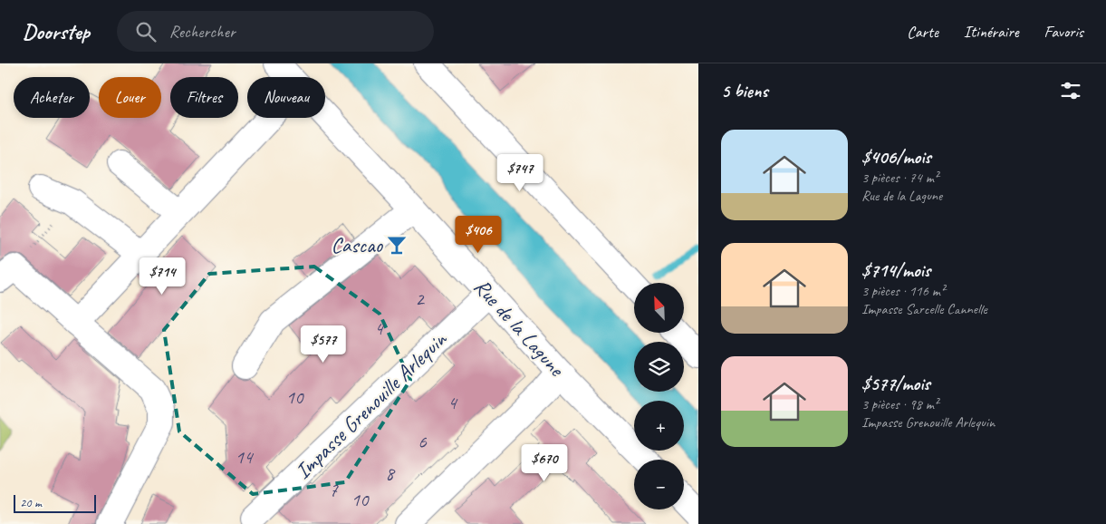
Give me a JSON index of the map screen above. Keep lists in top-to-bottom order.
{
  "streets": {
    "street": ["Rue de la Lagune", "Impasse Grenouille Arlequin"]
  },
  "crossings": [
    ["Rue de la Lagune", "Impasse Grenouille Arlequin"]
  ],
  "places": {
    "bar": ["Cascao"]
  },
  "house_numbers": [
    "2",
    "4",
    "10",
    "4",
    "6",
    "14",
    "8",
    "7",
    "10"
  ],
  "scale_bar": "20 m",
  "north": "top left",
  "page": {
    "header": "Doorstep",
    "search": "Rechercher",
    "nav": ["Carte", "Itinéraire", "Favoris"],
    "heading": "5 biens",
    "chip": [
      "Acheter",
      "Louer",
      "Filtres",
      "Nouveau"
    ],
    "list": [
      {
        "name": "$406/mois",
        "note": "3 pièces · 74 m² · Rue de la Lagune"
      },
      {
        "name": "$714/mois",
        "note": "3 pièces · 116 m² · Impasse Sarcelle Cannelle"
      },
      {
        "name": "$577/mois",
        "note": "3 pièces · 98 m² · Impasse Grenouille Arlequin"
      }
    ],
    "price": [
      "$747",
      "$406",
      "$714",
      "$577",
      "$670"
    ],
    "map_buttons": ["+", "−"],
    "scale": "20 m"
  }
}
